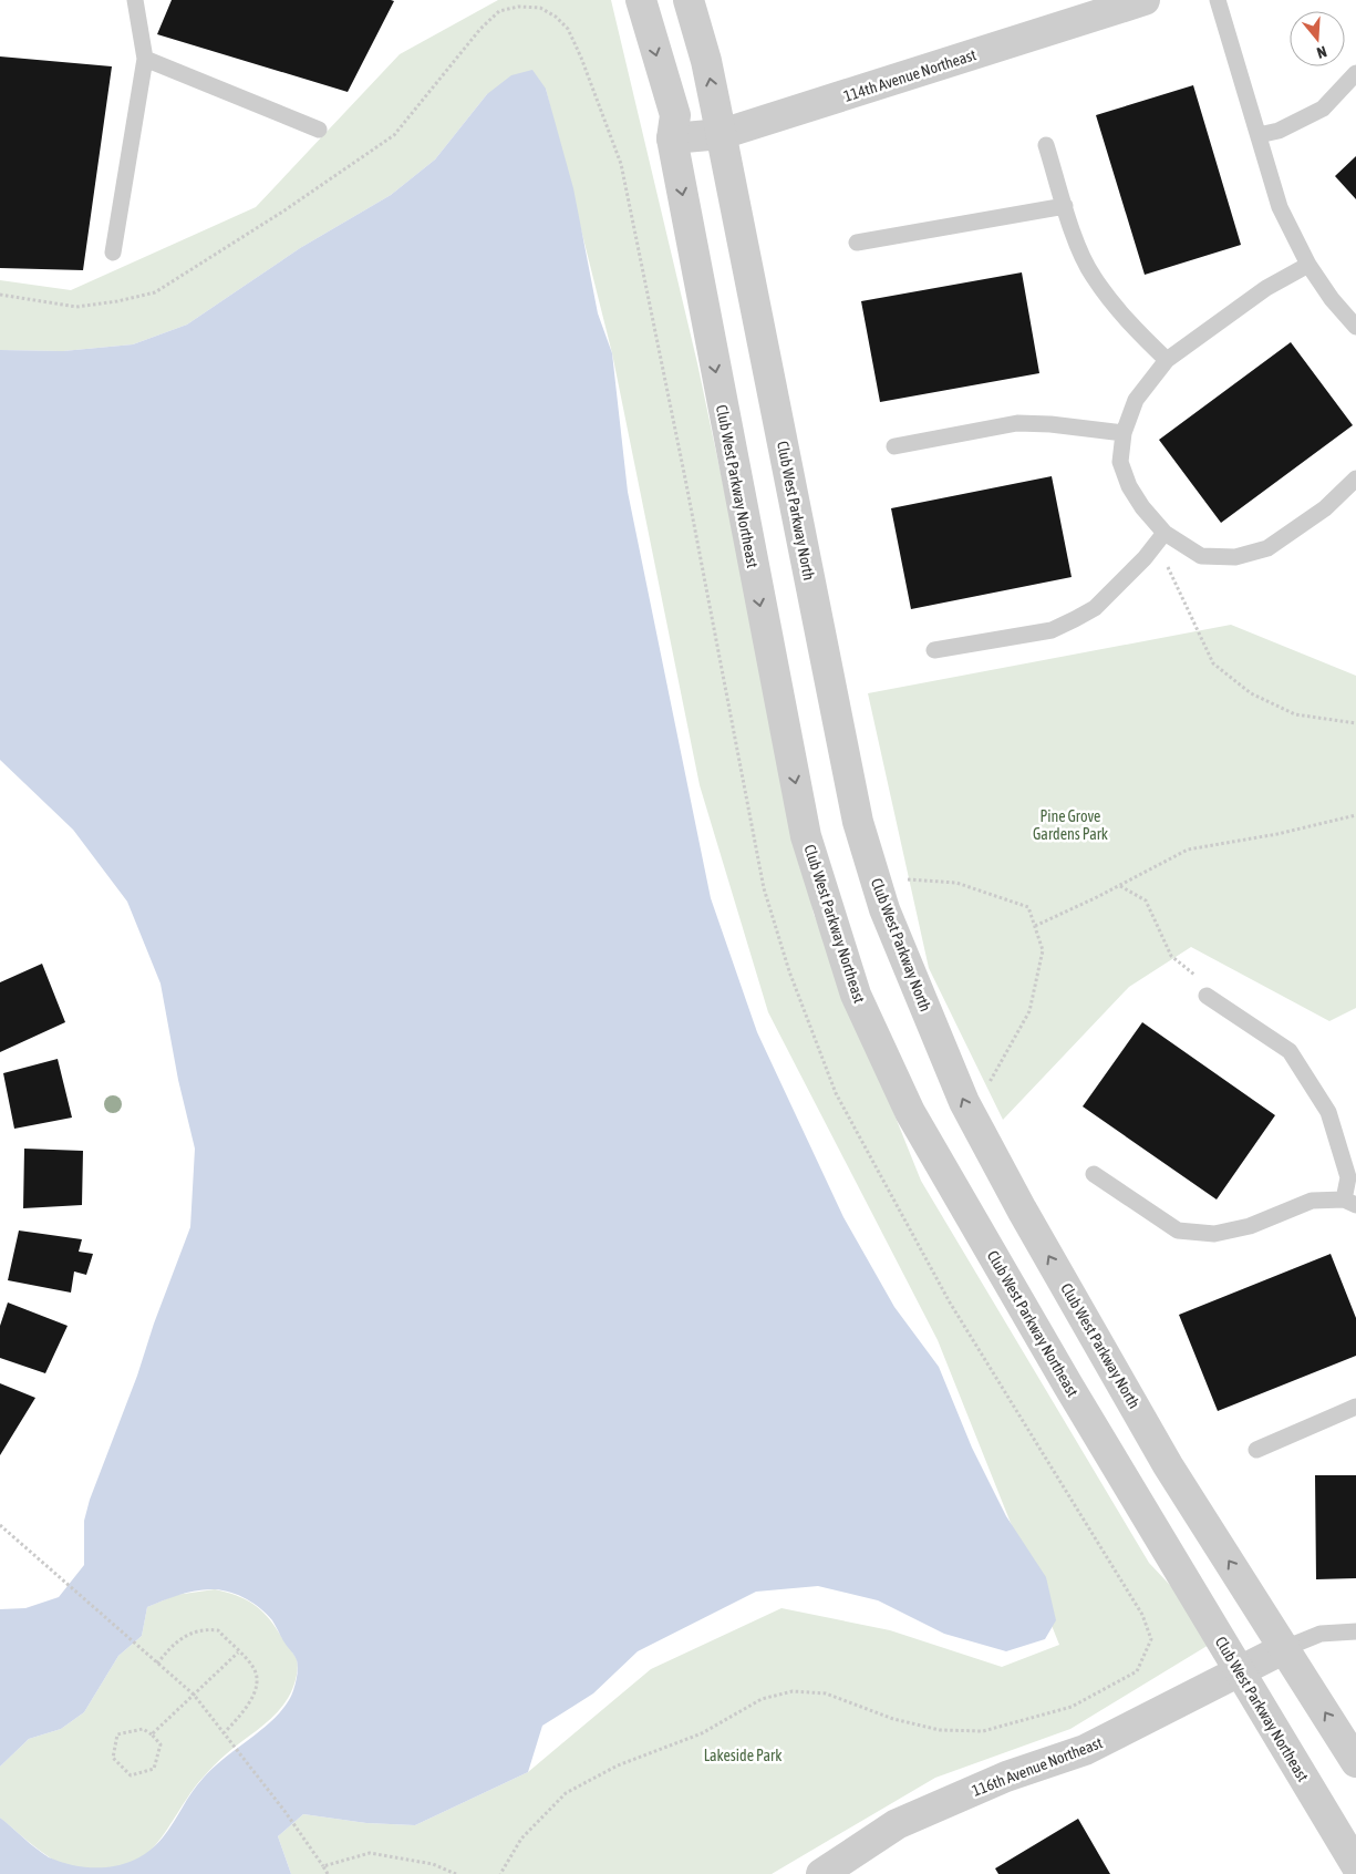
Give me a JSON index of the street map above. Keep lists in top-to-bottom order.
{
  "streets": {
    "street": [
      "114th Avenue Northeast",
      "Club West Parkway Northeast",
      "Club West Parkway North",
      "116th Avenue Northeast"
    ]
  },
  "crossings": [
    ["114th Avenue Northeast", "Club West Parkway Northeast"],
    ["114th Avenue Northeast", "Club West Parkway North"],
    ["Club West Parkway Northeast", "116th Avenue Northeast"],
    ["Club West Parkway North", "116th Avenue Northeast"]
  ],
  "one_way": ["Club West Parkway Northeast", "Club West Parkway North"],
  "parks": ["Pine Grove Gardens Park", "Lakeside Park"],
  "north": "bottom"
}
